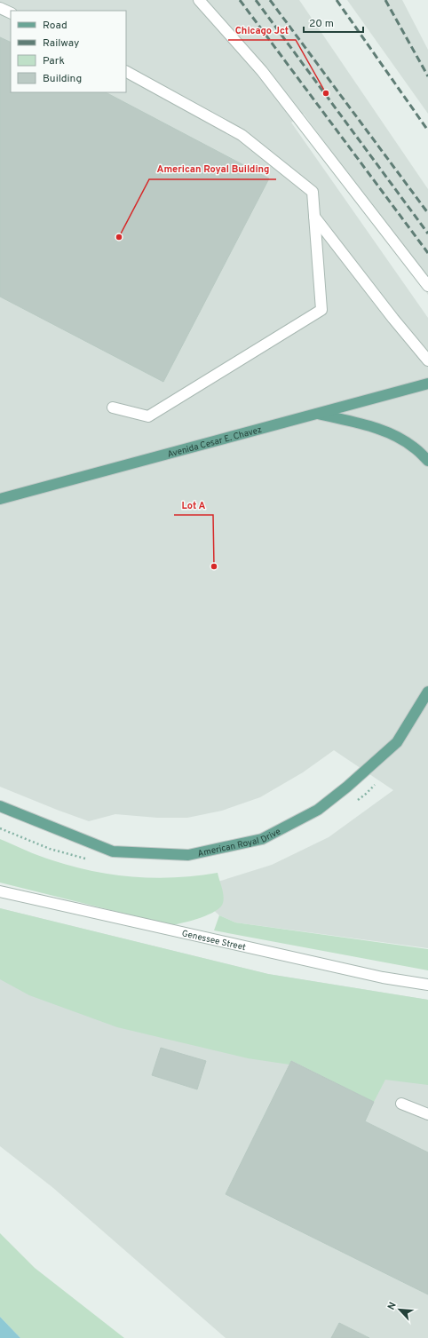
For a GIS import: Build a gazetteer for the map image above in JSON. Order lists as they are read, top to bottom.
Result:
{
  "streets": {
    "main road": ["Avenida Cesar E. Chavez", "American Royal Drive"],
    "street": ["Genessee Street"]
  },
  "places": ["Chicago Jct", "American Royal Building", "Lot A"],
  "legend": [
    "Road",
    "Railway",
    "Park",
    "Building"
  ],
  "scale_bar": "20 m",
  "north": "top left"
}
